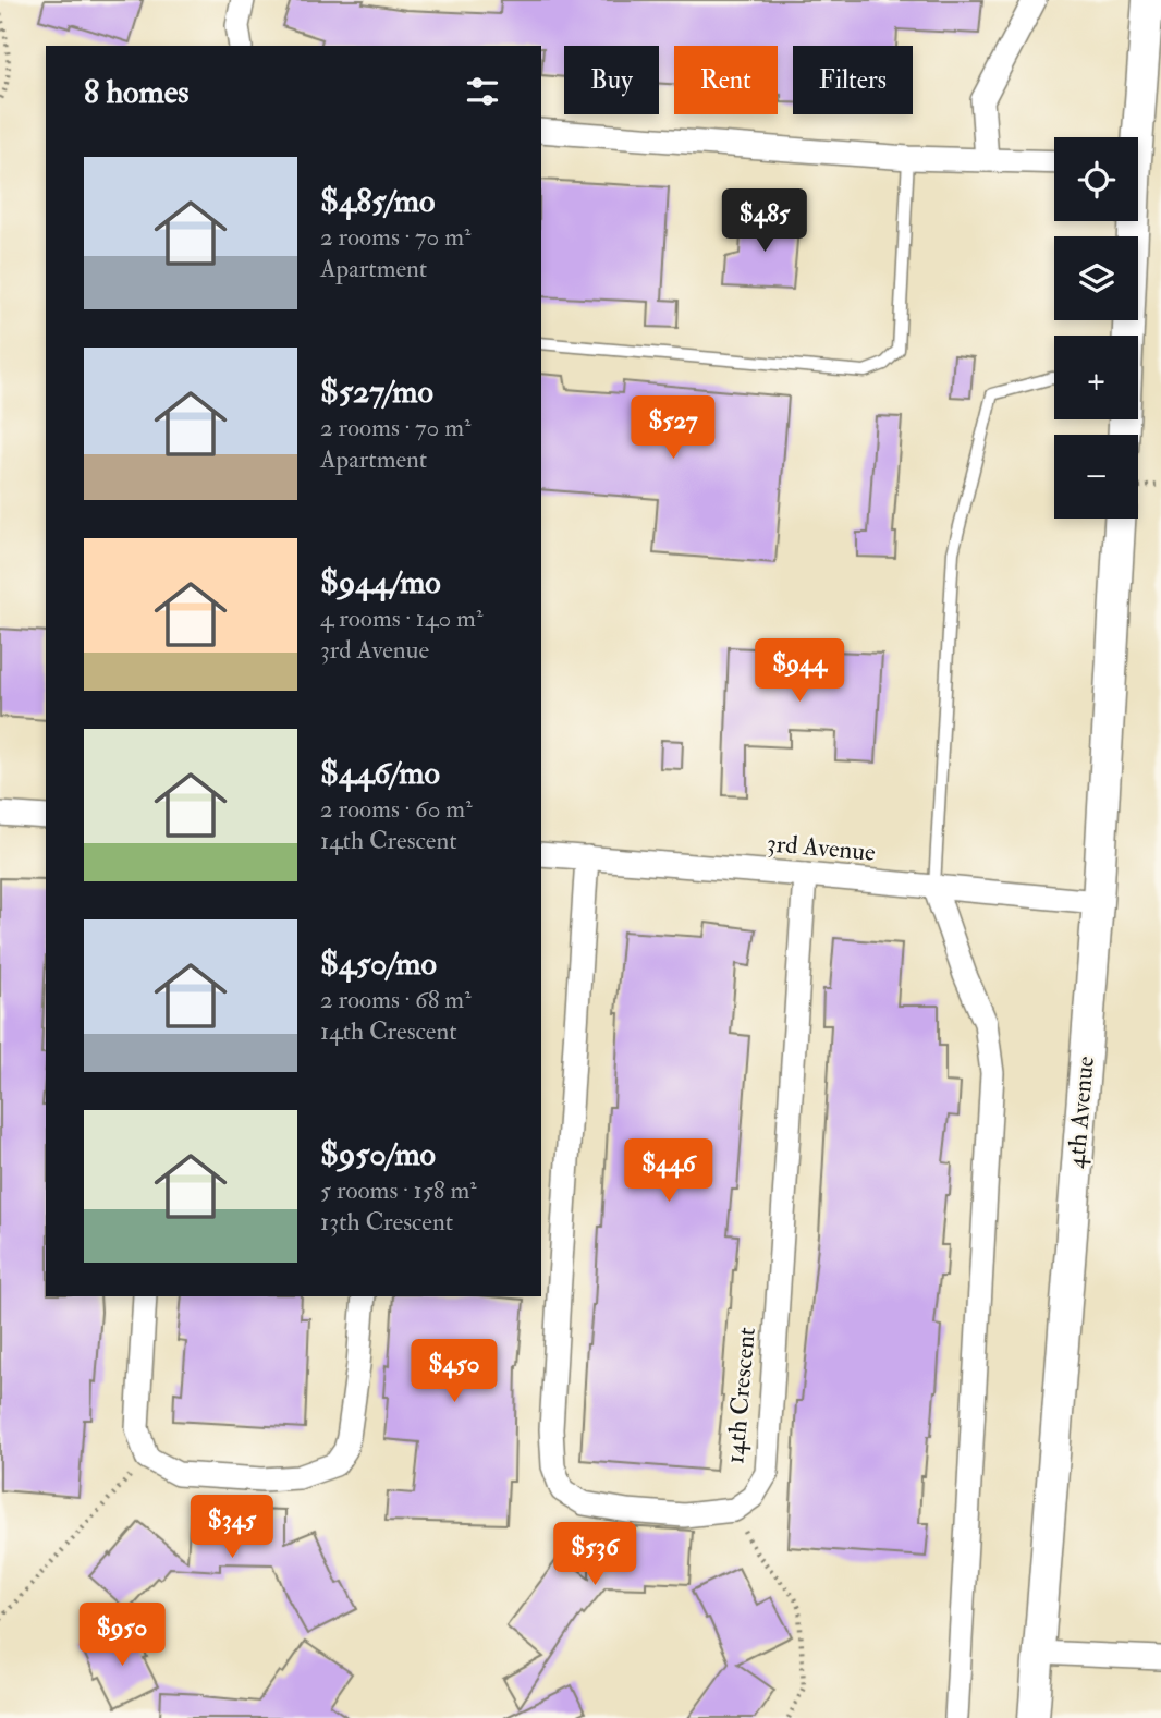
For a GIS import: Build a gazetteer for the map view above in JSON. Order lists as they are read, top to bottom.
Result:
{
  "streets": {
    "street": ["3rd Avenue", "4th Avenue", "14th Crescent"]
  },
  "crossings": [
    ["3rd Avenue", "4th Avenue"],
    ["3rd Avenue", "14th Crescent"]
  ],
  "page": {
    "chip": ["Buy", "Rent", "Filters"],
    "heading": "8 homes",
    "map_buttons": ["+", "−"],
    "list": [
      {
        "name": "$485/mo",
        "note": "2 rooms · 70 m² · Apartment"
      },
      {
        "name": "$527/mo",
        "note": "2 rooms · 70 m² · Apartment"
      },
      {
        "name": "$944/mo",
        "note": "4 rooms · 140 m² · 3rd Avenue"
      },
      {
        "name": "$446/mo",
        "note": "2 rooms · 60 m² · 14th Crescent"
      },
      {
        "name": "$450/mo",
        "note": "2 rooms · 68 m² · 14th Crescent"
      },
      {
        "name": "$950/mo",
        "note": "5 rooms · 158 m² · 13th Crescent"
      }
    ],
    "price": [
      "$485",
      "$527",
      "$944",
      "$446",
      "$450",
      "$345",
      "$536",
      "$950"
    ]
  }
}
